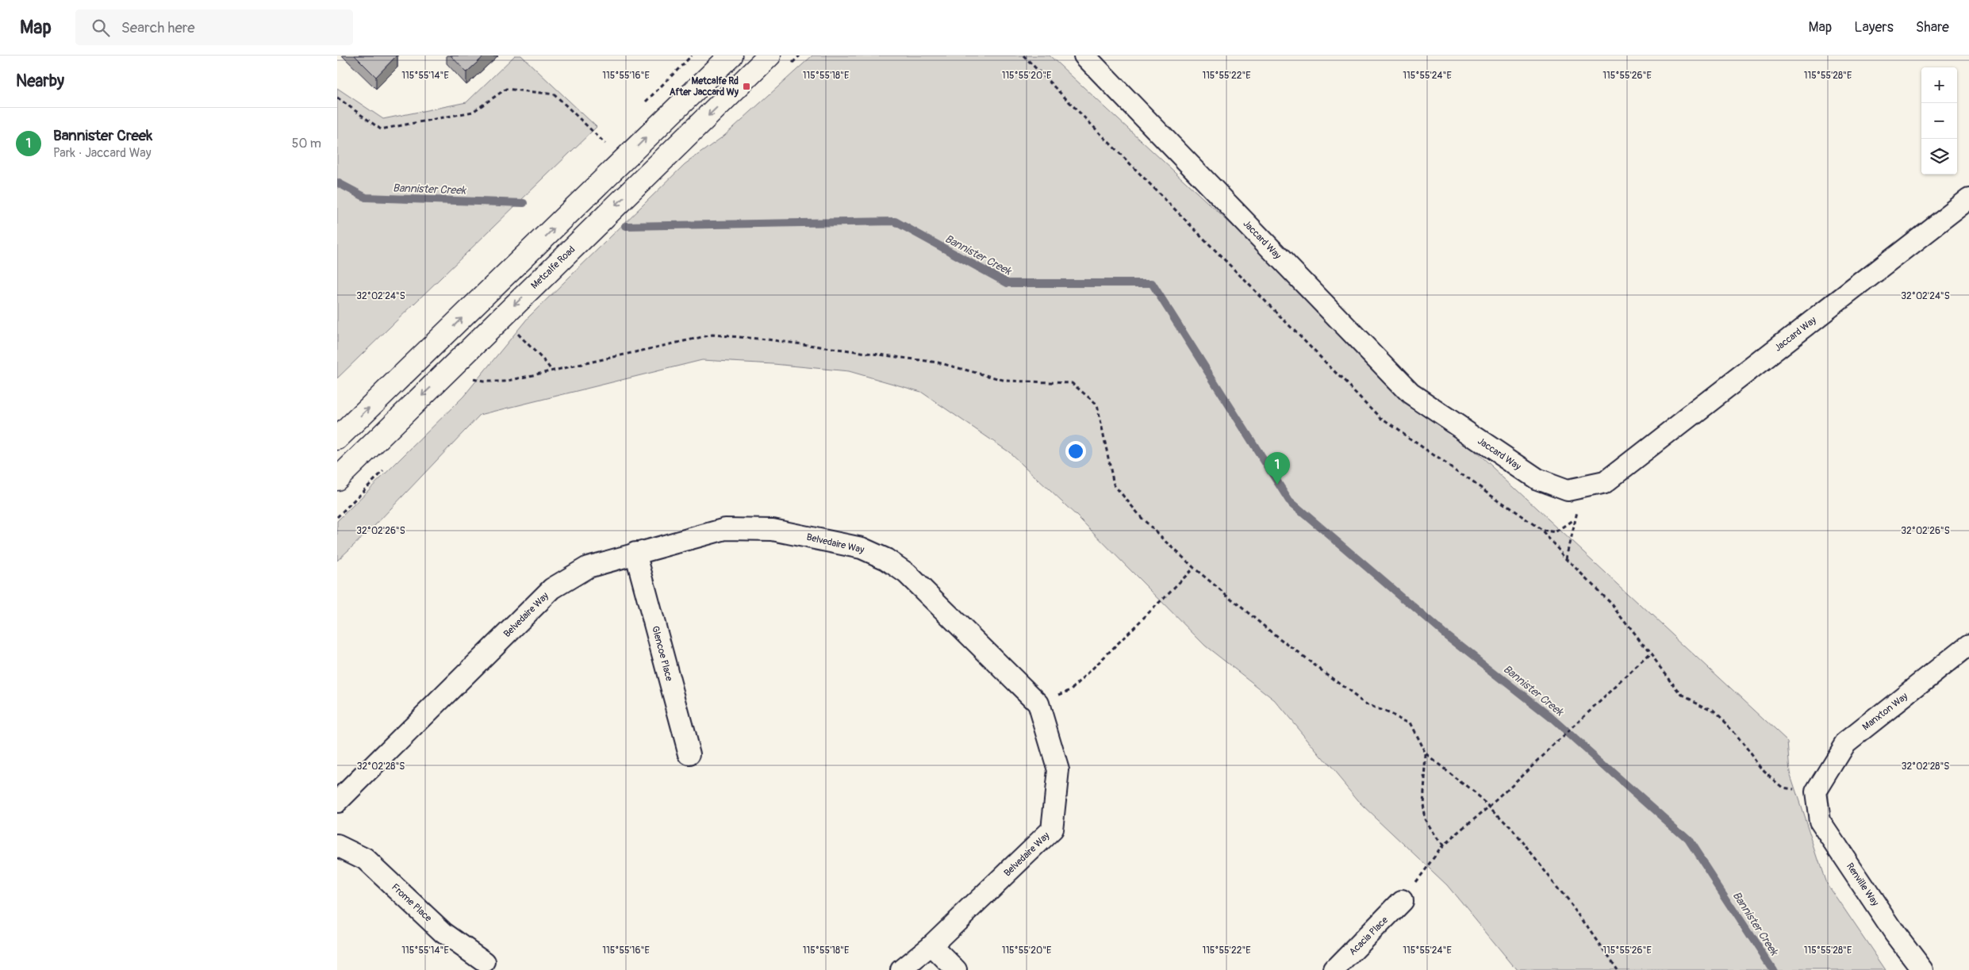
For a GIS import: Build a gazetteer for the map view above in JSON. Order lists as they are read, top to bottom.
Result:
{
  "streets": {
    "main road": ["Metcalfe Road"],
    "street": [
      "Jaccard Way",
      "Belvedaire Way",
      "Glencoe Place",
      "Manxton Way",
      "Renville Way",
      "Frome Place",
      "Acacia Place"
    ]
  },
  "crossings": [
    ["Belvedaire Way", "Glencoe Place"],
    ["Manxton Way", "Renville Way"]
  ],
  "water": ["Bannister Creek"],
  "places": {
    "transit": ["Metcalfe Rd After Jaccard Wy"]
  },
  "page": {
    "header": "Map",
    "search": "Search here",
    "nav": ["Map", "Layers", "Share"],
    "heading": "Nearby",
    "map_buttons": ["+", "−"],
    "list": [
      {
        "mark": "1",
        "name": "Bannister Creek",
        "note": "Park · Jaccard Way",
        "value": "50 m"
      }
    ],
    "pins": "1"
  },
  "coordinates": [
    "115°55'14\"E",
    "115°55'16\"E",
    "115°55'18\"E",
    "115°55'20\"E",
    "115°55'22\"E",
    "115°55'24\"E",
    "115°55'26\"E",
    "115°55'28\"E",
    "32°02'24\"S",
    "32°02'26\"S",
    "32°02'28\"S"
  ]
}
